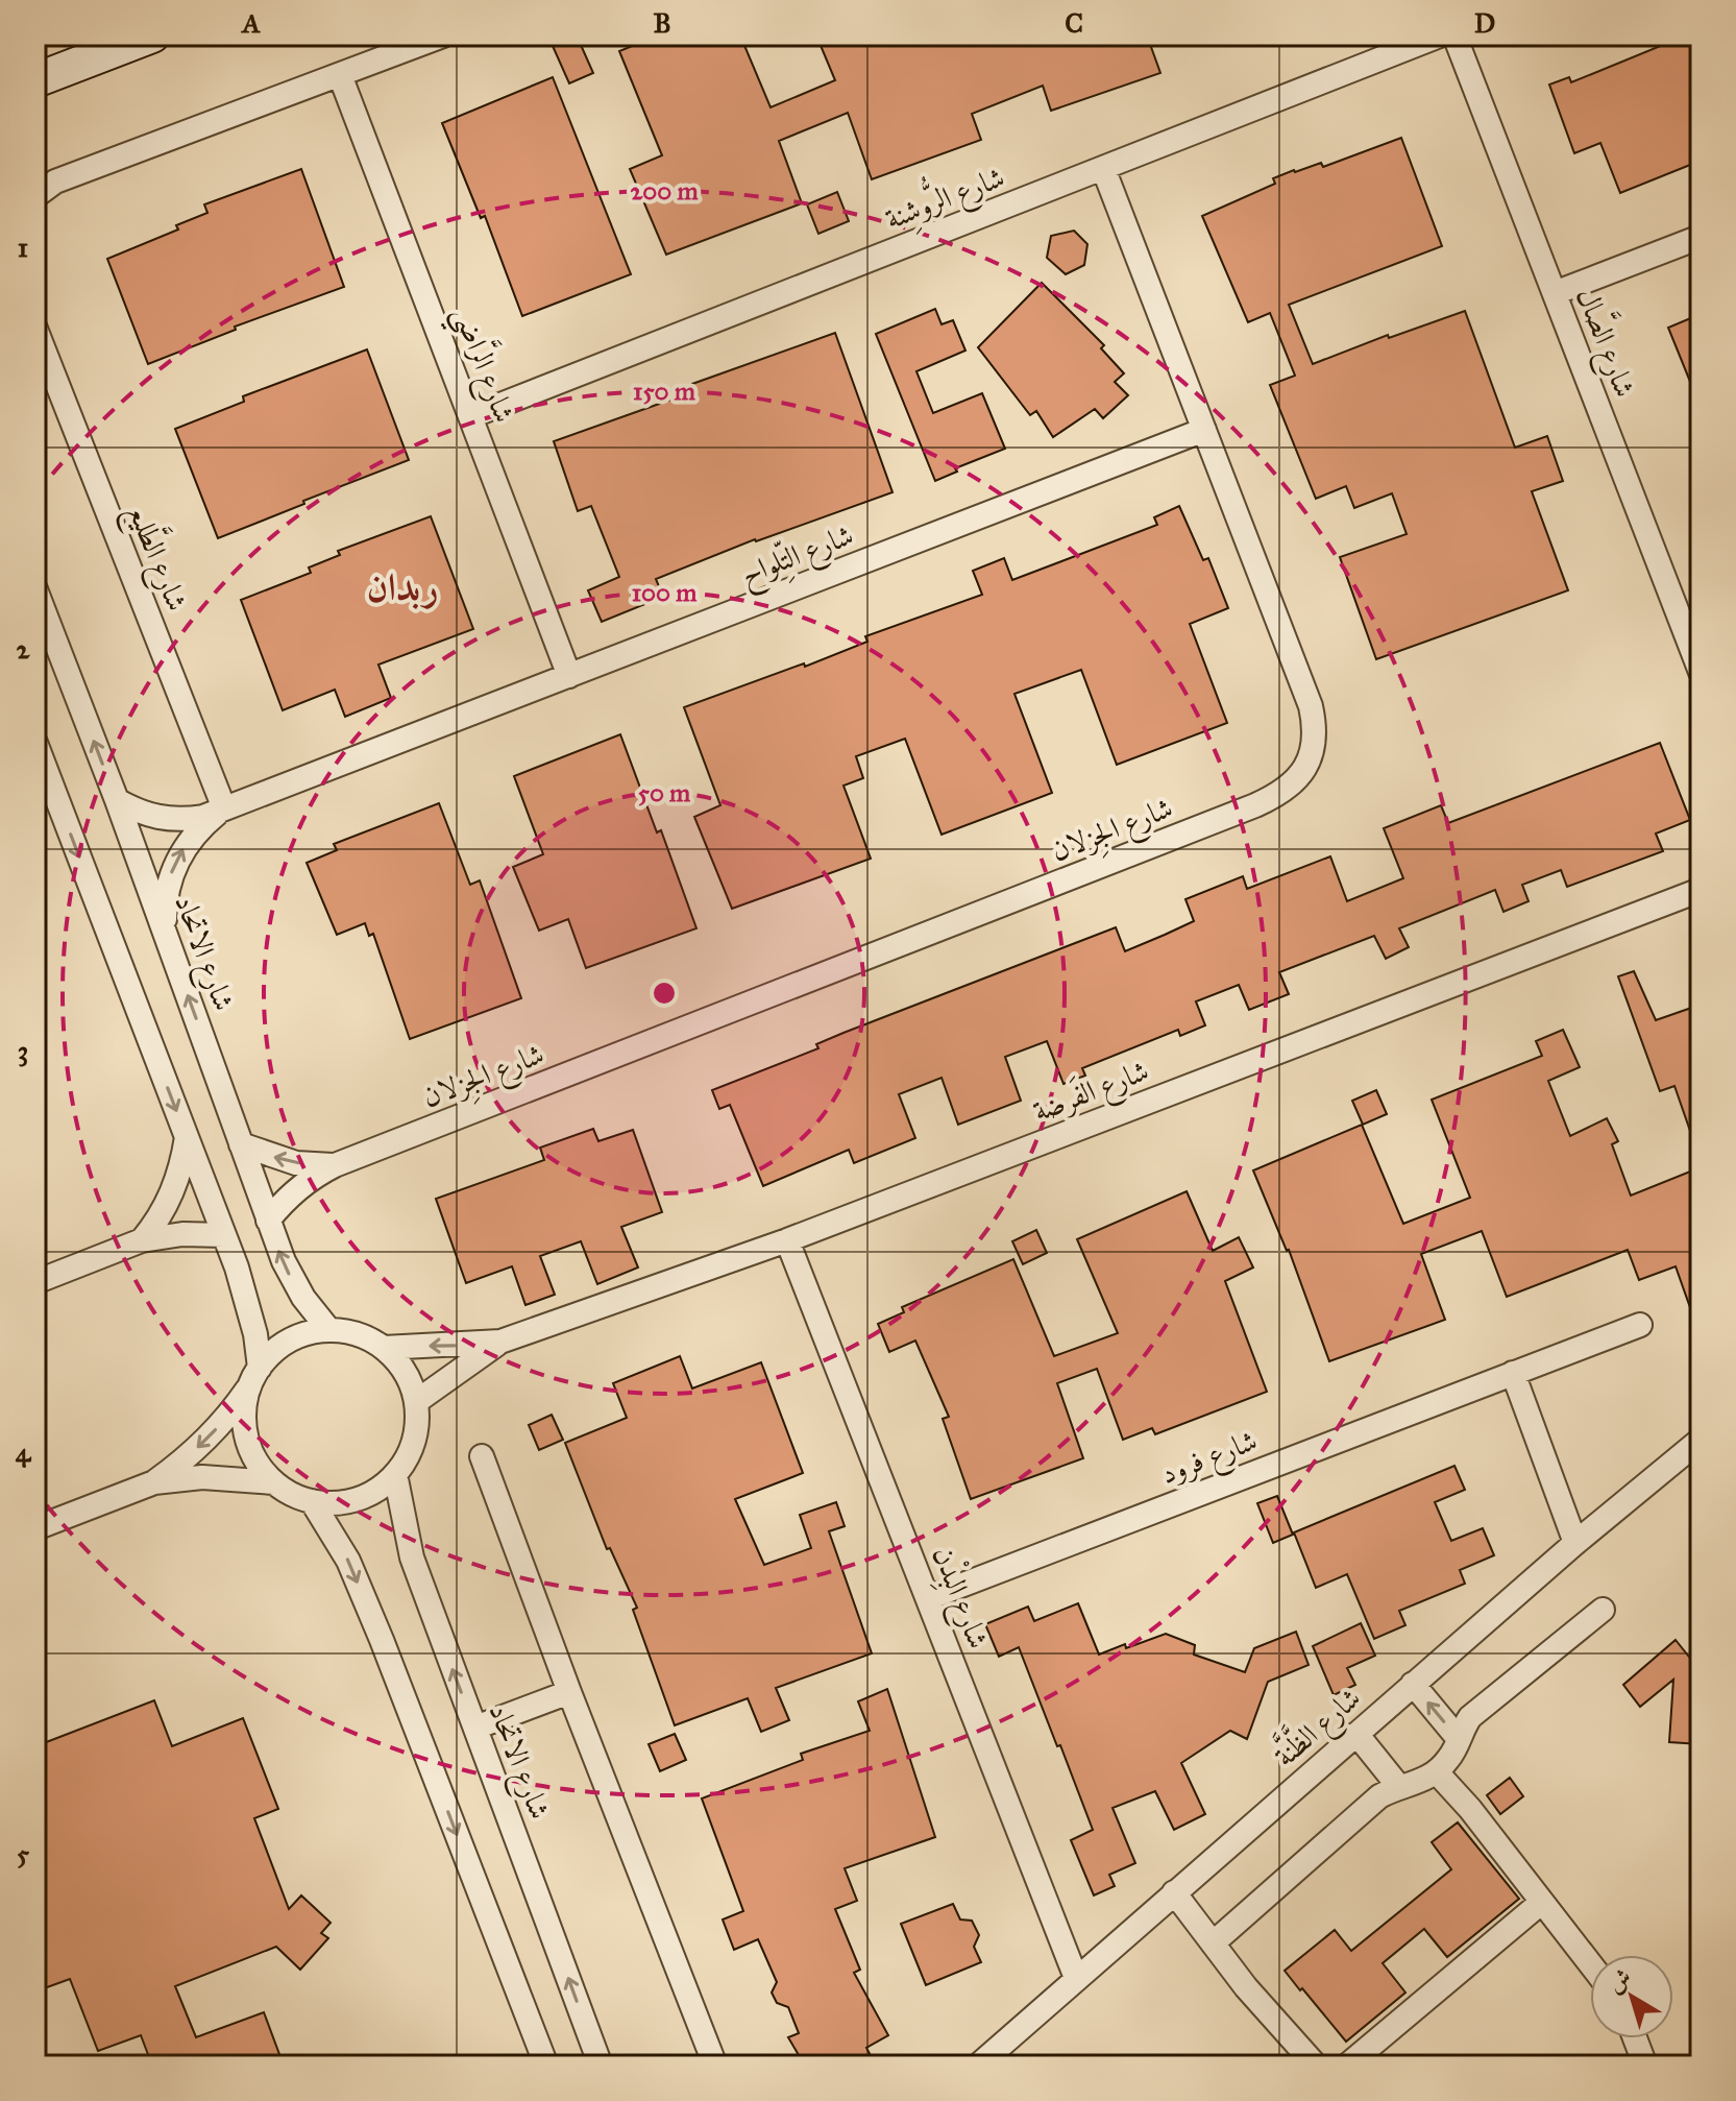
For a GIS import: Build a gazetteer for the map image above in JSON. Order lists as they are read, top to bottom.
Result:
{
  "streets": {
    "street": [
      "شارع الرُّوشِنة",
      "شارع الصَّال",
      "شارع الرَّاضي",
      "شارع التِّلواح",
      "شارع الطَّليع",
      "شارع الجِزلان",
      "شارع الاتحاد",
      "شارع الفَرضة",
      "شارع فرود",
      "شارع البِدْن",
      "شارع الظَّنَّة"
    ]
  },
  "crossings": [
    ["شارع الرُّوشِنة", "شارع الرَّاضي"],
    ["شارع الرُّوشِنة", "شارع الجِزلان"],
    ["شارع الرَّاضي", "شارع التِّلواح"],
    ["شارع التِّلواح", "شارع الطَّليع"],
    ["شارع التِّلواح", "شارع الجِزلان"],
    ["شارع التِّلواح", "شارع الاتحاد"],
    ["شارع الجِزلان", "شارع الاتحاد"],
    ["شارع الاتحاد", "شارع الفَرضة"],
    ["شارع الفَرضة", "شارع البِدْن"],
    ["شارع فرود", "شارع البِدْن"],
    ["شارع البِدْن", "شارع الظَّنَّة"]
  ],
  "districts": ["ربدان"],
  "north": "top left",
  "grid": {
    "columns": [
      "A",
      "B",
      "C",
      "D"
    ],
    "rows": [
      "1",
      "2",
      "3",
      "4",
      "5"
    ]
  },
  "rings": [
    "200 m",
    "150 m",
    "100 m",
    "50 m"
  ]
}
